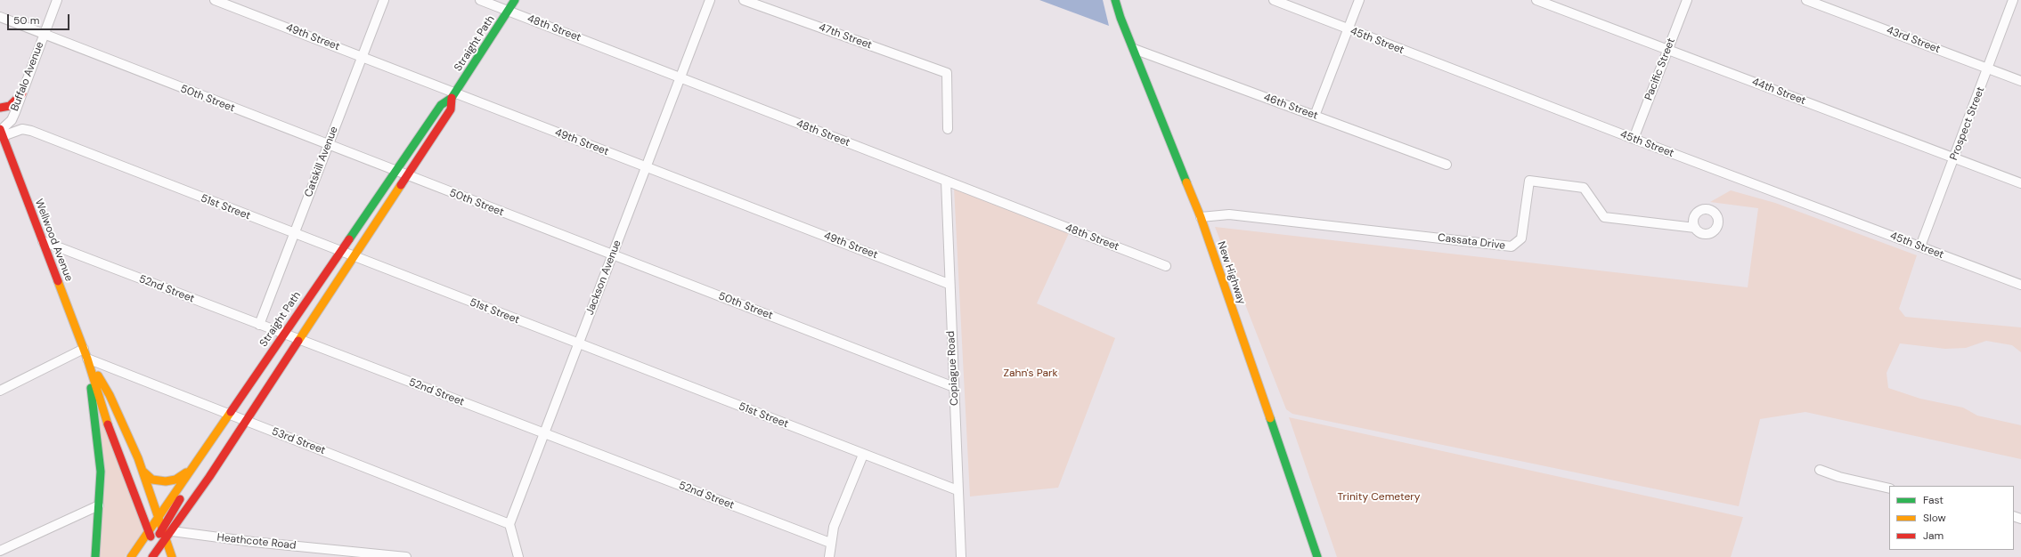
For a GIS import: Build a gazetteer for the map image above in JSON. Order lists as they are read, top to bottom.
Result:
{
  "streets": {
    "main road": ["Straight Path", "Wellwood Avenue", "New Highway"],
    "street": [
      "48th Street",
      "47th Street",
      "49th Street",
      "43rd Street",
      "45th Street",
      "Pacific Street",
      "Buffalo Avenue",
      "44th Street",
      "50th Street",
      "46th Street",
      "Prospect Street",
      "Catskill Avenue",
      "51st Street",
      "Cassata Drive",
      "Jackson Avenue",
      "52nd Street",
      "Copiague Road",
      "53rd Street",
      "Heathcote Road"
    ]
  },
  "crossings": [
    ["48th Street", "Straight Path"],
    ["48th Street", "Jackson Avenue"],
    ["48th Street", "Copiague Road"],
    ["49th Street", "Straight Path"],
    ["49th Street", "Catskill Avenue"],
    ["49th Street", "Jackson Avenue"],
    ["49th Street", "Copiague Road"],
    ["43rd Street", "Prospect Street"],
    ["45th Street", "Pacific Street"],
    ["45th Street", "Prospect Street"],
    ["Straight Path", "50th Street"],
    ["Straight Path", "51st Street"],
    ["Straight Path", "Wellwood Avenue"],
    ["Straight Path", "52nd Street"],
    ["Straight Path", "53rd Street"],
    ["Straight Path", "Heathcote Road"],
    ["Pacific Street", "44th Street"],
    ["Buffalo Avenue", "50th Street"],
    ["Buffalo Avenue", "51st Street"],
    ["Buffalo Avenue", "Wellwood Avenue"],
    ["44th Street", "Prospect Street"],
    ["50th Street", "Catskill Avenue"],
    ["50th Street", "Jackson Avenue"],
    ["50th Street", "Copiague Road"],
    ["46th Street", "New Highway"],
    ["Catskill Avenue", "51st Street"],
    ["Catskill Avenue", "52nd Street"],
    ["51st Street", "Wellwood Avenue"],
    ["51st Street", "Jackson Avenue"],
    ["51st Street", "Copiague Road"],
    ["Wellwood Avenue", "52nd Street"],
    ["Wellwood Avenue", "53rd Street"],
    ["Cassata Drive", "New Highway"],
    ["Jackson Avenue", "52nd Street"],
    ["Jackson Avenue", "53rd Street"]
  ],
  "parks": ["Zahn's Park", "Trinity Cemetery"],
  "legend": ["Fast", "Slow", "Jam"],
  "scale_bar": "50 m"
}
